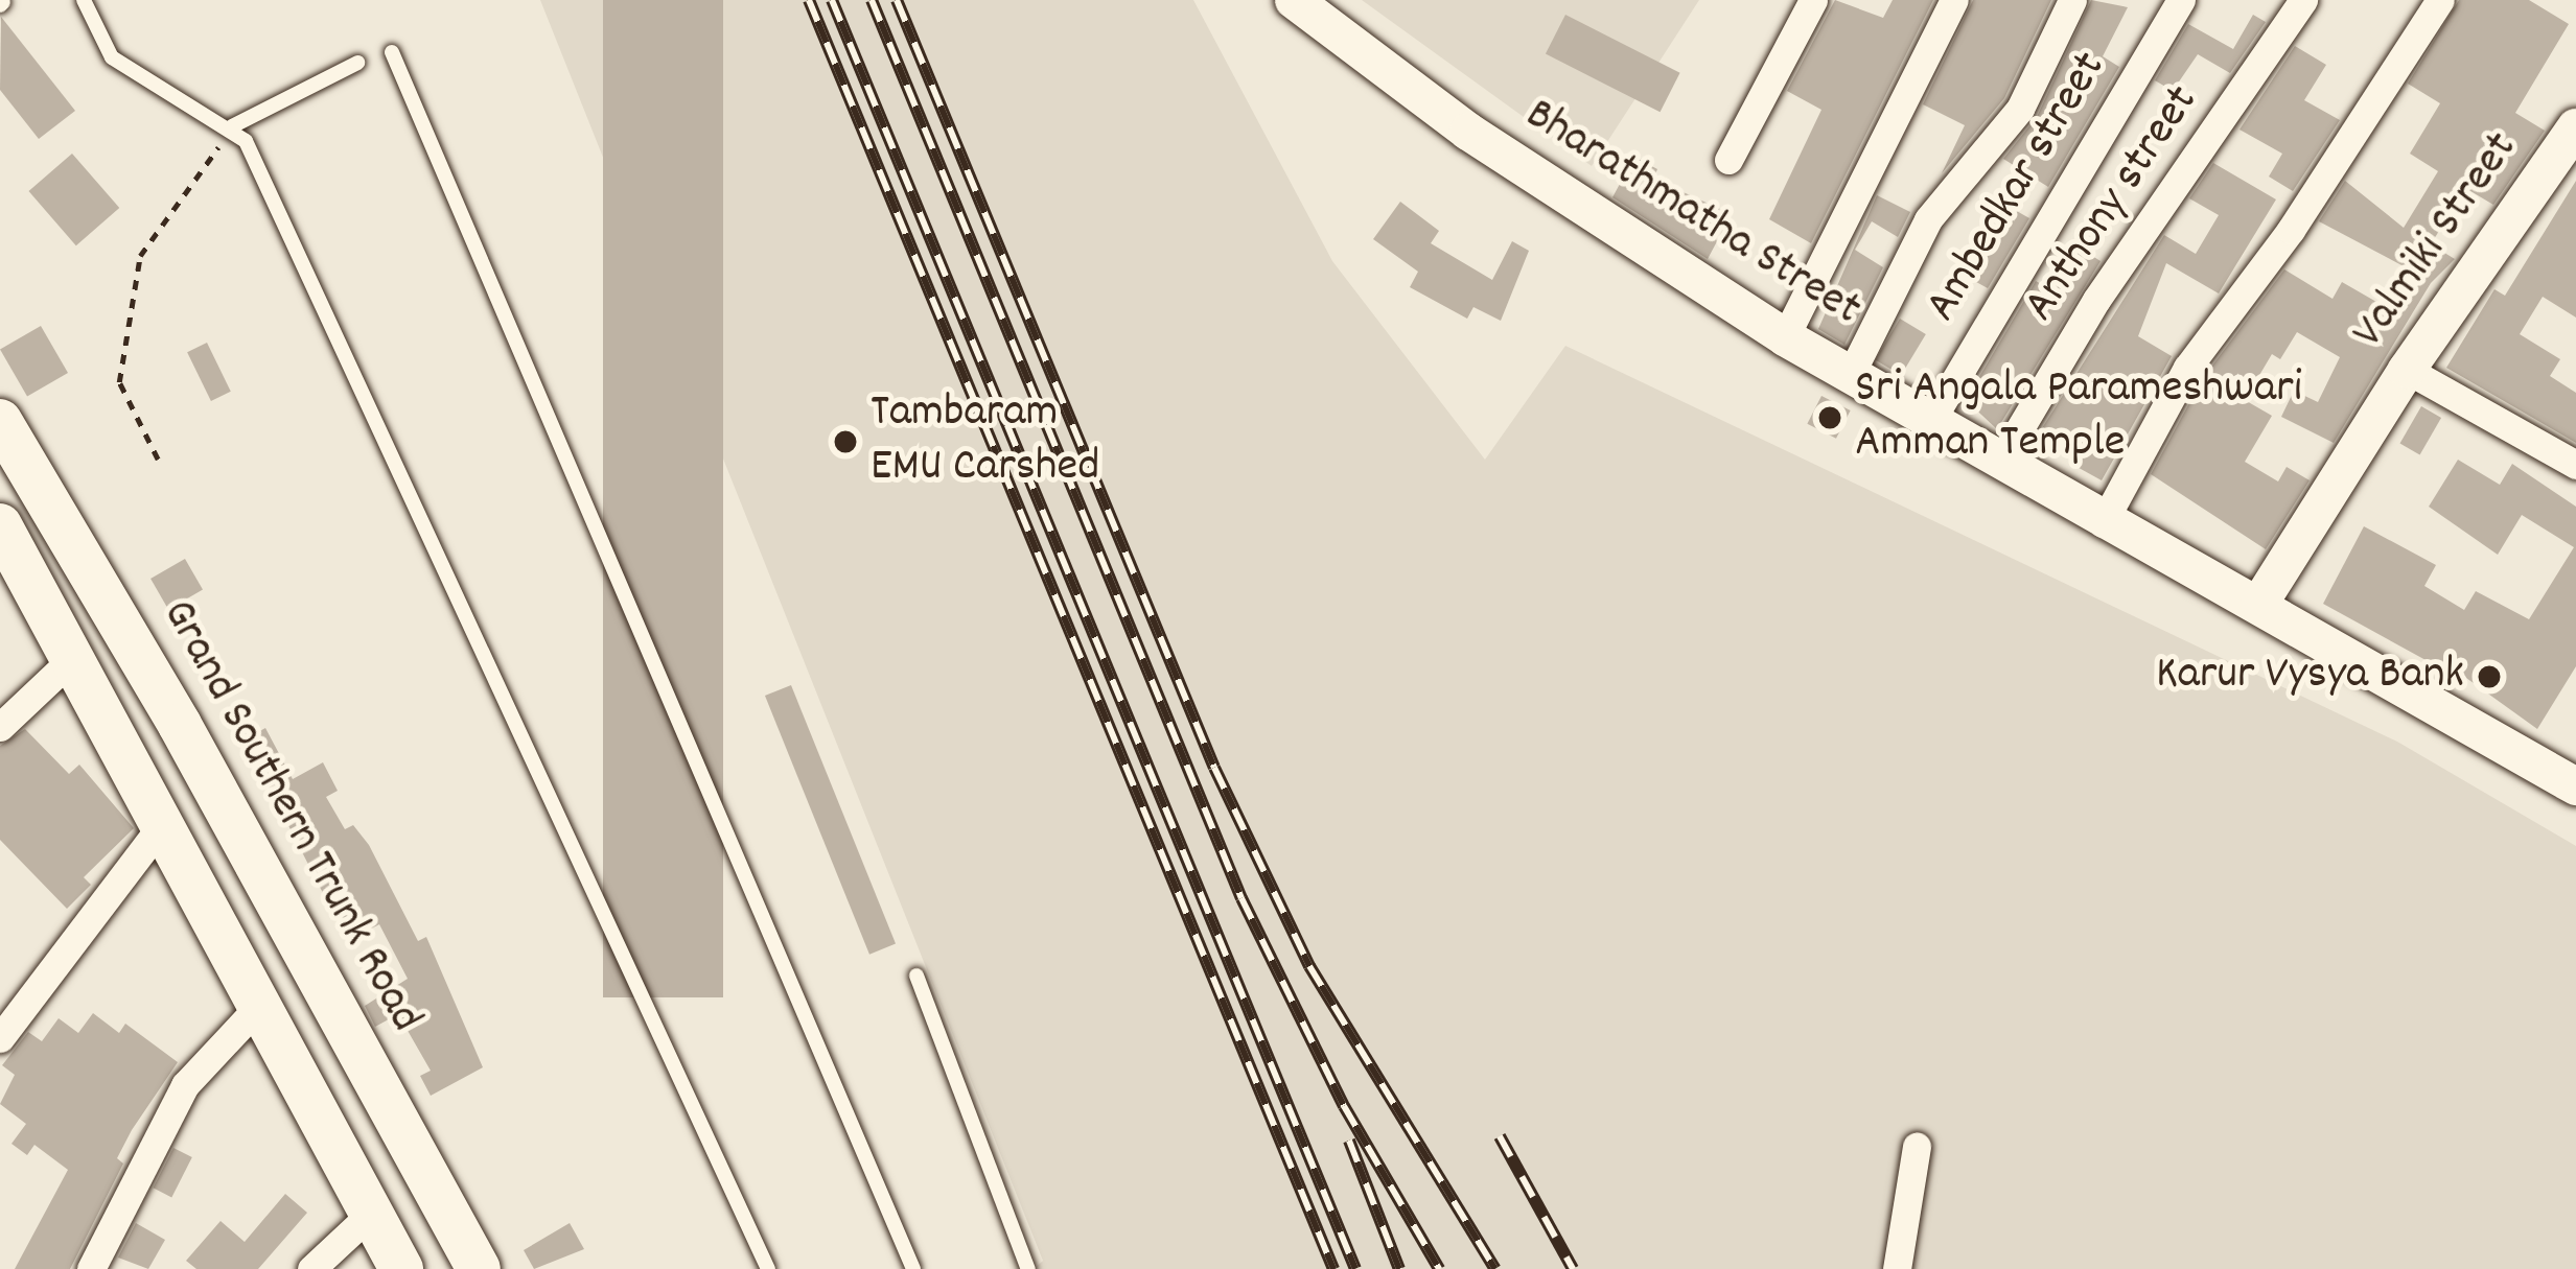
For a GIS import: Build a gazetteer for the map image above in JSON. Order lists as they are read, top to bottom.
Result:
{
  "streets": {
    "main road": ["Grand Southern Trunk Road"],
    "street": [
      "Ambedkar street",
      "Anthony street",
      "Bharathmatha Street",
      "Valmiki Street"
    ]
  },
  "crossings": [
    ["Ambedkar street", "Bharathmatha Street"],
    ["Anthony street", "Bharathmatha Street"],
    ["Bharathmatha Street", "Valmiki Street"]
  ],
  "places": ["Sri Angala Parameshwari Amman Temple", "Tambaram EMU Carshed", "Karur Vysya Bank"]
}
